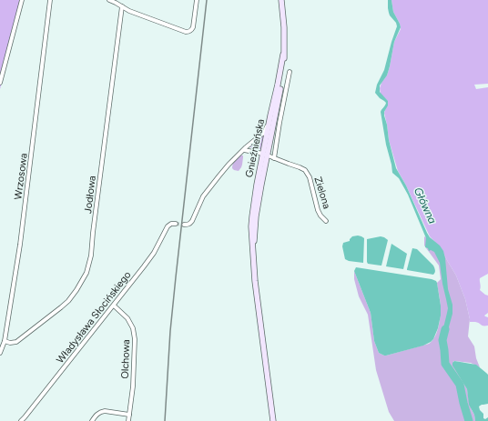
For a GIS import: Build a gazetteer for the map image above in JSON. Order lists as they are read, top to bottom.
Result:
{
  "streets": {
    "main road": ["Gnieźnieńska"],
    "street": [
      "Wrzosowa",
      "Zielona",
      "Jodłowa",
      "Władysława Słocińskiego",
      "Olchowa"
    ]
  },
  "crossings": [
    ["Gnieźnieńska", "Zielona"],
    ["Wrzosowa", "Jodłowa"],
    ["Władysława Słocińskiego", "Olchowa"]
  ],
  "water": ["Główna"]
}
